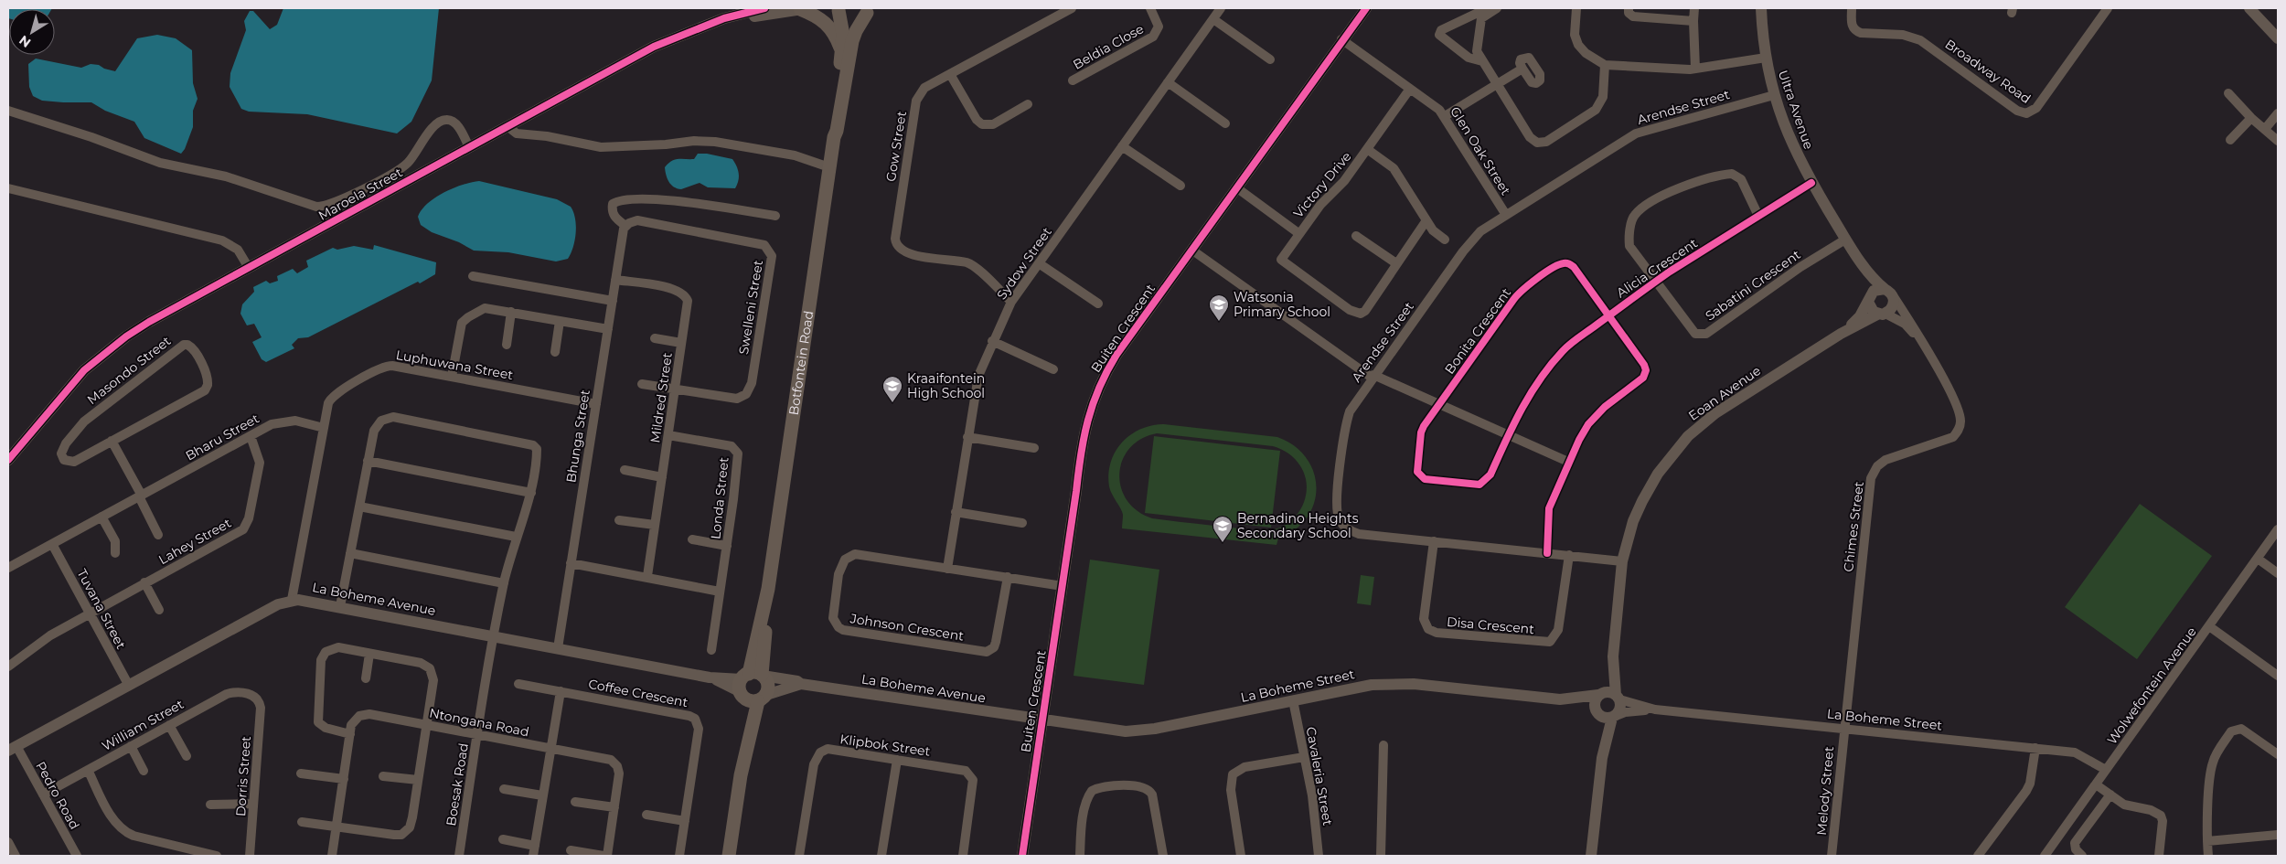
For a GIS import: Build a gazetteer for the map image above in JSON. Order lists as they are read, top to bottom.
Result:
{
  "streets": {
    "main road": ["Botfontein Road"],
    "street": [
      "Beldia Close",
      "Broadway Road",
      "Arendse Street",
      "Ultra Avenue",
      "Gow Street",
      "Glen Oak Street",
      "Victory Drive",
      "Maroela Street",
      "Sydow Street",
      "Alicia Crescent",
      "Sabatini Crescent",
      "Swelleni Street",
      "Buiten Crescent",
      "Bonita Crescent",
      "Luphuwana Street",
      "Masondo Street",
      "Eoan Avenue",
      "Mildred Street",
      "Bhunga Street",
      "Bharu Street",
      "Londa Street",
      "Chimes Street",
      "Lahey Street",
      "La Boheme Avenue",
      "Tuvana Street",
      "Disa Crescent",
      "Johnson Crescent",
      "La Boheme Street",
      "Wolwefontein Avenue",
      "Coffee Crescent",
      "Ntongana Road",
      "William Street",
      "Klipbok Street",
      "Dorris Street",
      "Cavaleria Street",
      "Boesak Road",
      "Melody Street",
      "Pedro Road"
    ]
  },
  "crossings": [
    ["Arendse Street", "Ultra Avenue"],
    ["Arendse Street", "Glen Oak Street"],
    ["Arendse Street", "Bonita Crescent"],
    ["Arendse Street", "Eoan Avenue"],
    ["Arendse Street", "Disa Crescent"],
    ["Ultra Avenue", "Alicia Crescent"],
    ["Ultra Avenue", "Sabatini Crescent"],
    ["Ultra Avenue", "Eoan Avenue"],
    ["Ultra Avenue", "Chimes Street"],
    ["Gow Street", "Sydow Street"],
    ["Glen Oak Street", "Victory Drive"],
    ["Glen Oak Street", "Buiten Crescent"],
    ["Victory Drive", "Buiten Crescent"],
    ["Sydow Street", "Johnson Crescent"],
    ["Alicia Crescent", "Sabatini Crescent"],
    ["Alicia Crescent", "Bonita Crescent"],
    ["Swelleni Street", "Mildred Street"],
    ["Swelleni Street", "Bhunga Street"],
    ["Buiten Crescent", "La Boheme Avenue"],
    ["Buiten Crescent", "La Boheme Street"],
    ["Botfontein Road", "La Boheme Avenue"],
    ["Luphuwana Street", "Bhunga Street"],
    ["Luphuwana Street", "Bharu Street"],
    ["Luphuwana Street", "La Boheme Avenue"],
    ["Eoan Avenue", "Chimes Street"],
    ["Eoan Avenue", "La Boheme Street"],
    ["Mildred Street", "Bhunga Street"],
    ["Mildred Street", "Londa Street"],
    ["Bhunga Street", "La Boheme Avenue"],
    ["Bharu Street", "Lahey Street"],
    ["Bharu Street", "Tuvana Street"],
    ["Chimes Street", "La Boheme Street"],
    ["Chimes Street", "Melody Street"],
    ["Lahey Street", "Tuvana Street"],
    ["La Boheme Avenue", "Tuvana Street"],
    ["La Boheme Avenue", "La Boheme Street"],
    ["La Boheme Avenue", "Boesak Road"],
    ["La Boheme Avenue", "Pedro Road"],
    ["La Boheme Street", "Wolwefontein Avenue"],
    ["La Boheme Street", "Cavaleria Street"],
    ["La Boheme Street", "Melody Street"],
    ["Ntongana Road", "Boesak Road"],
    ["William Street", "Dorris Street"],
    ["William Street", "Pedro Road"]
  ],
  "places": {
    "school or university": ["Watsonia Primary School", "Kraaifontein High School", "Bernadino Heights Secondary School"]
  },
  "north": "bottom left"
}
